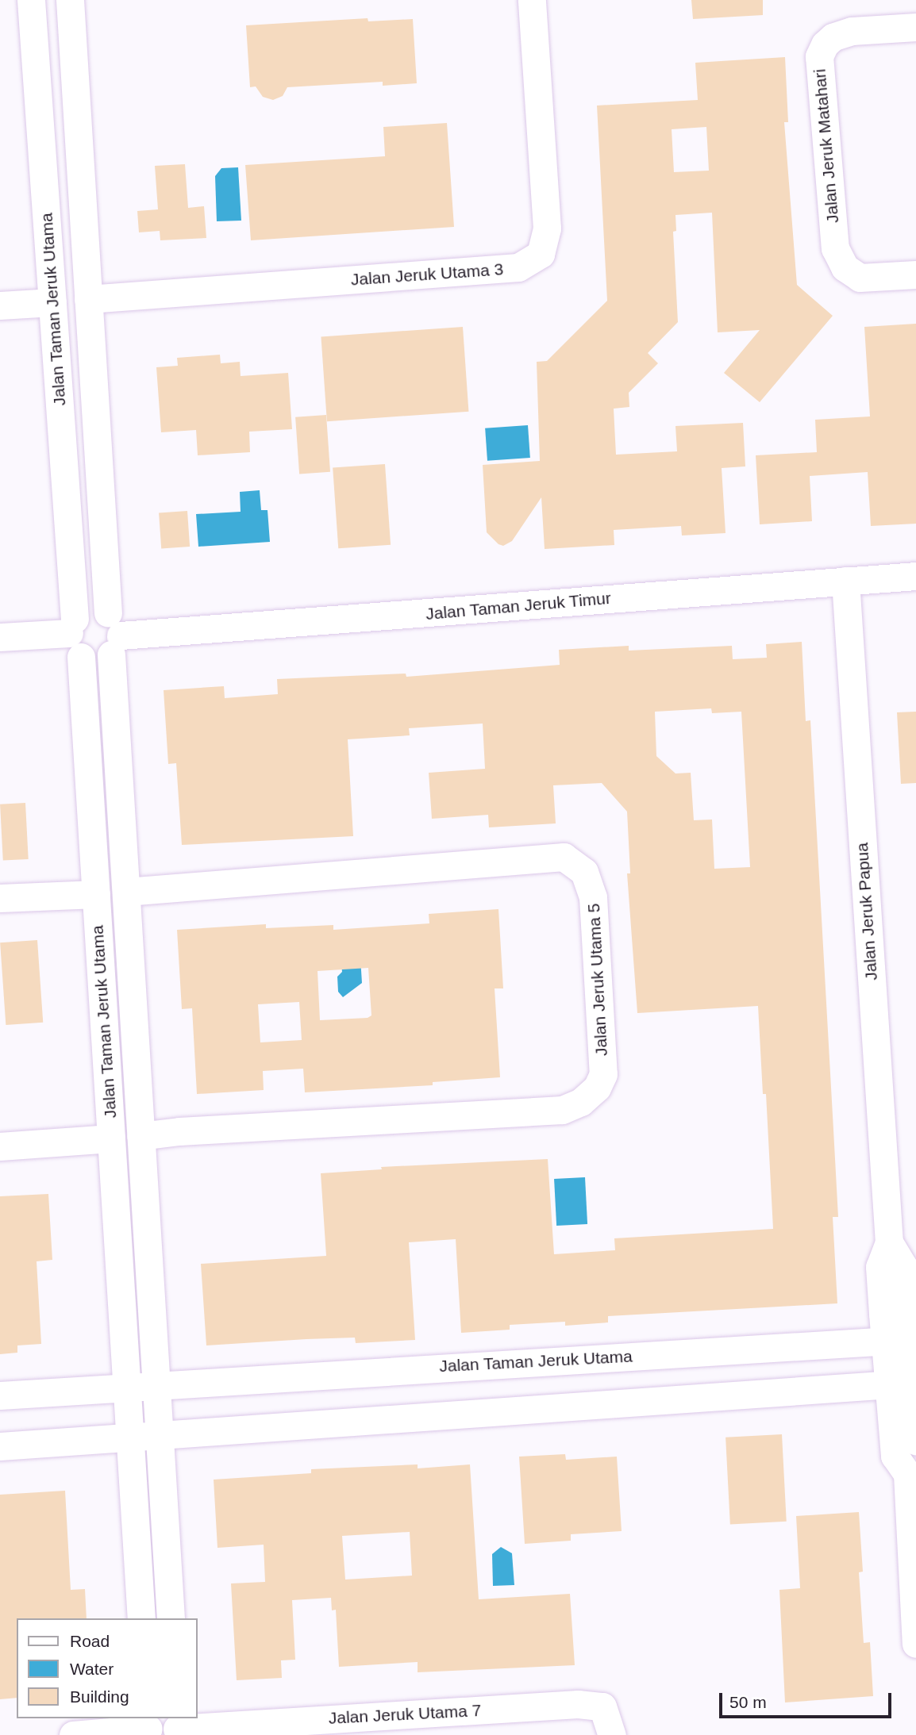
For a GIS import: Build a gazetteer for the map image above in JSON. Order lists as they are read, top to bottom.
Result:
{
  "streets": {
    "street": [
      "Jalan Jeruk Matahari",
      "Jalan Jeruk Utama 3",
      "Jalan Taman Jeruk Utama",
      "Jalan Taman Jeruk Timur",
      "Jalan Jeruk Papua",
      "Jalan Jeruk Utama 5",
      "Jalan Jeruk Utama 7"
    ]
  },
  "crossings": [
    ["Jalan Jeruk Utama 3", "Jalan Taman Jeruk Utama"],
    ["Jalan Taman Jeruk Utama", "Jalan Taman Jeruk Timur"],
    ["Jalan Taman Jeruk Utama", "Jalan Jeruk Papua"],
    ["Jalan Taman Jeruk Utama", "Jalan Jeruk Utama 5"],
    ["Jalan Taman Jeruk Timur", "Jalan Jeruk Papua"]
  ],
  "legend": ["Road", "Water", "Building"],
  "scale_bar": "50 m"
}
